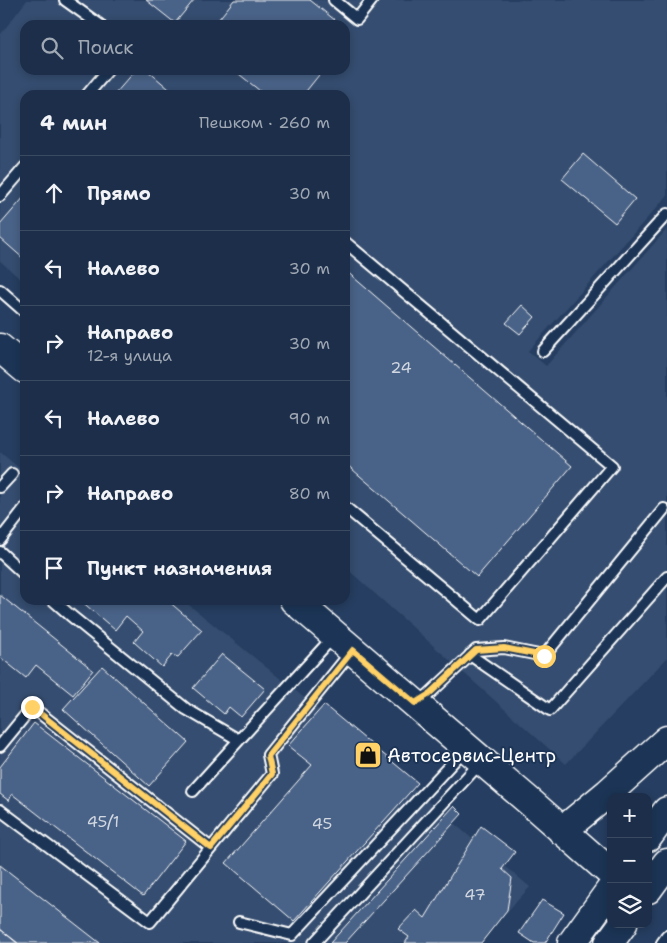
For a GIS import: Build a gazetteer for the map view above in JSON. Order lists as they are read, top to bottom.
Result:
{
  "places": {
    "shop": ["Автосервис-Центр"]
  },
  "house_numbers": [
    "24",
    "45/1",
    "45",
    "47"
  ],
  "page": {
    "search": "Поиск",
    "heading": ["4 мин", "Пешком · 260 m"],
    "list": [
      ["Прямо", "30 m"],
      ["Налево", "30 m"],
      ["Направо", "12-я улица", "30 m"],
      ["Налево", "90 m"],
      ["Направо", "80 m"],
      "Пункт назначения"
    ],
    "map_buttons": ["+", "−"]
  }
}
